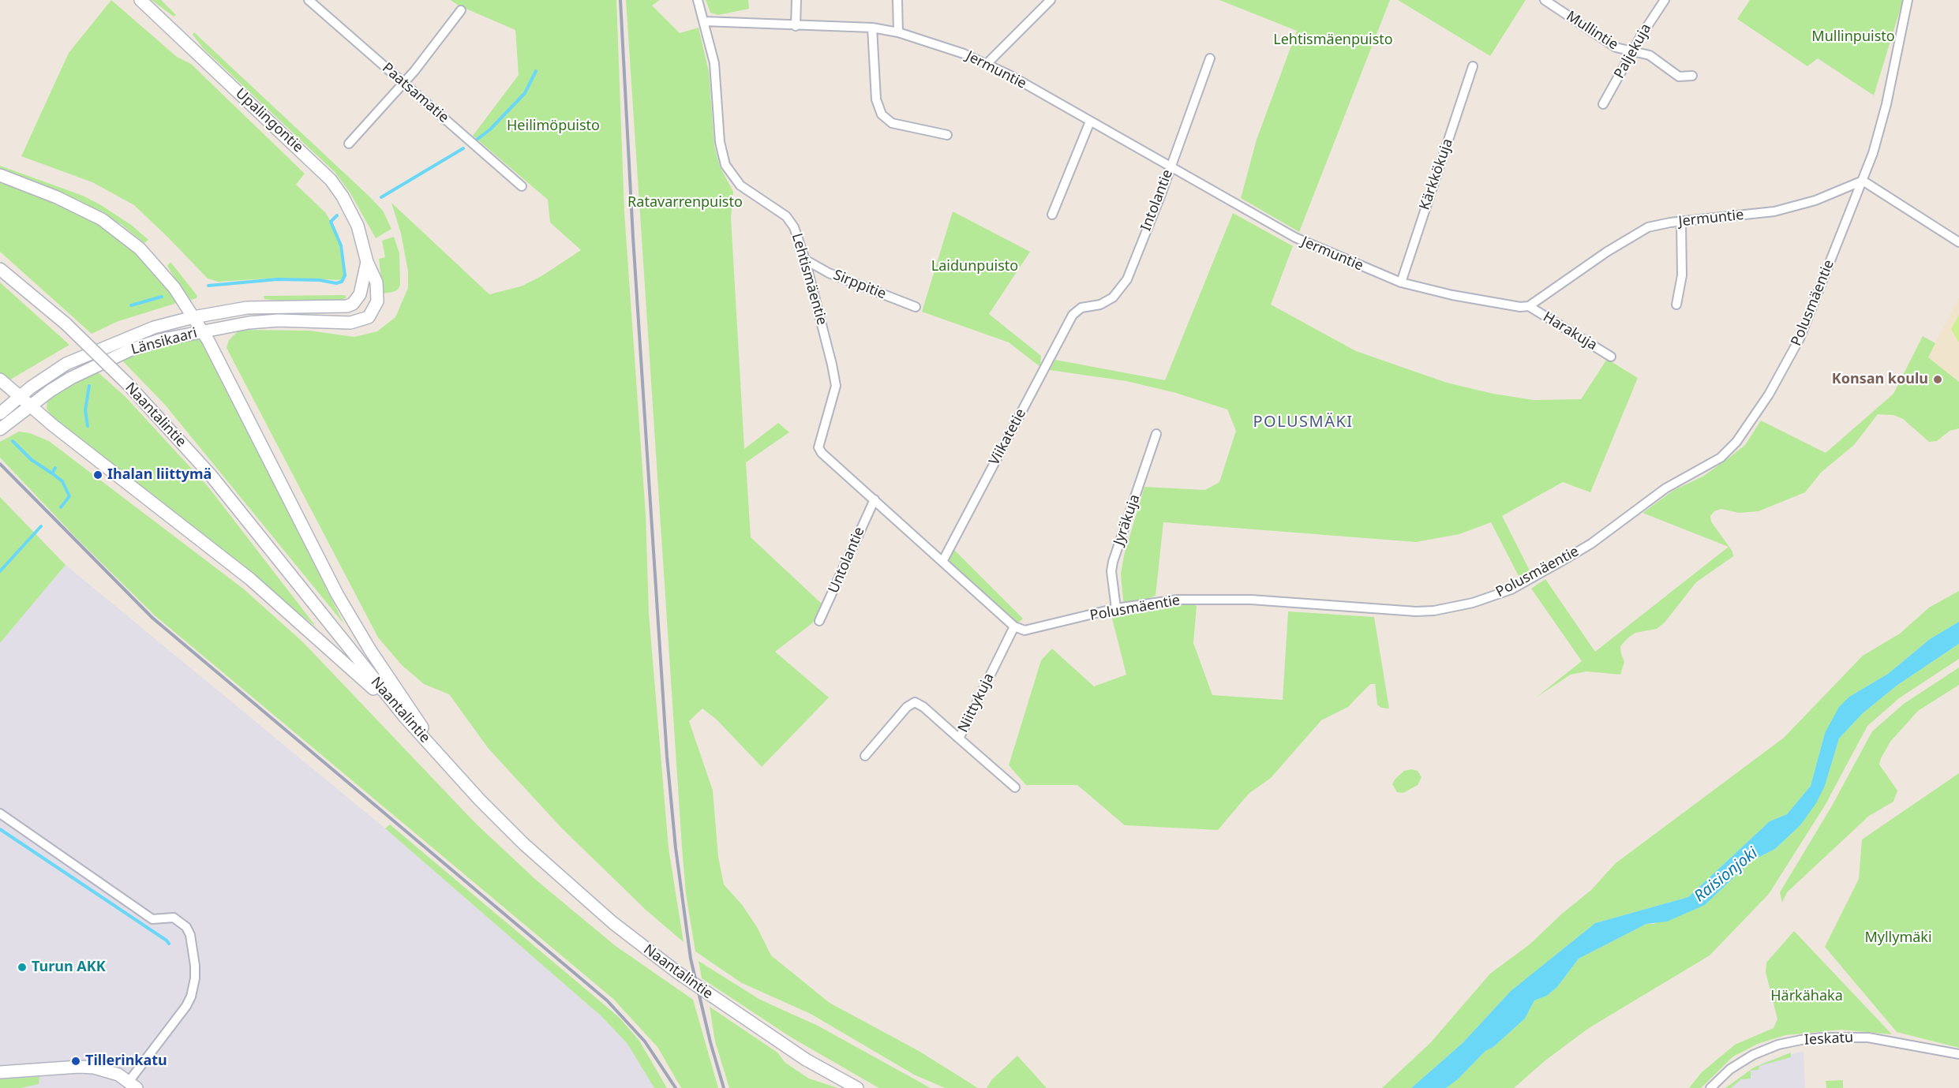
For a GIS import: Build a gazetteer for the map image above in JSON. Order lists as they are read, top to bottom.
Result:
{
  "streets": {
    "main road": ["Upalingontie", "Länsikaari", "Naantalintie"],
    "street": [
      "Mullintie",
      "Paljekuja",
      "Jermuntie",
      "Paatsamatie",
      "Kärkkökuja",
      "Intolantie",
      "Lehtismäentie",
      "Sirppitie",
      "Polusmäentie",
      "Harakuja",
      "Viikatetie",
      "Jyräkuja",
      "Untolantie",
      "Niittykuja",
      "Ieskatu"
    ]
  },
  "crossings": [
    ["Mullintie", "Paljekuja"],
    ["Jermuntie", "Kärkkökuja"],
    ["Jermuntie", "Intolantie"],
    ["Jermuntie", "Lehtismäentie"],
    ["Jermuntie", "Polusmäentie"],
    ["Jermuntie", "Harakuja"],
    ["Upalingontie", "Länsikaari"],
    ["Intolantie", "Viikatetie"],
    ["Lehtismäentie", "Sirppitie"],
    ["Lehtismäentie", "Untolantie"],
    ["Polusmäentie", "Jyräkuja"],
    ["Polusmäentie", "Niittykuja"]
  ],
  "districts": ["POLUSMÄKI"],
  "water": ["Raisionjoki"],
  "parks": [
    "Mullinpuisto",
    "Lehtismäenpuisto",
    "Heilimöpuisto",
    "Ratavarrenpuisto",
    "Laidunpuisto",
    "Myllymäki",
    "Härkähaka"
  ],
  "places": [
    "Konsan koulu",
    "Ihalan liittymä",
    "Turun AKK",
    "Tillerinkatu"
  ]
}
